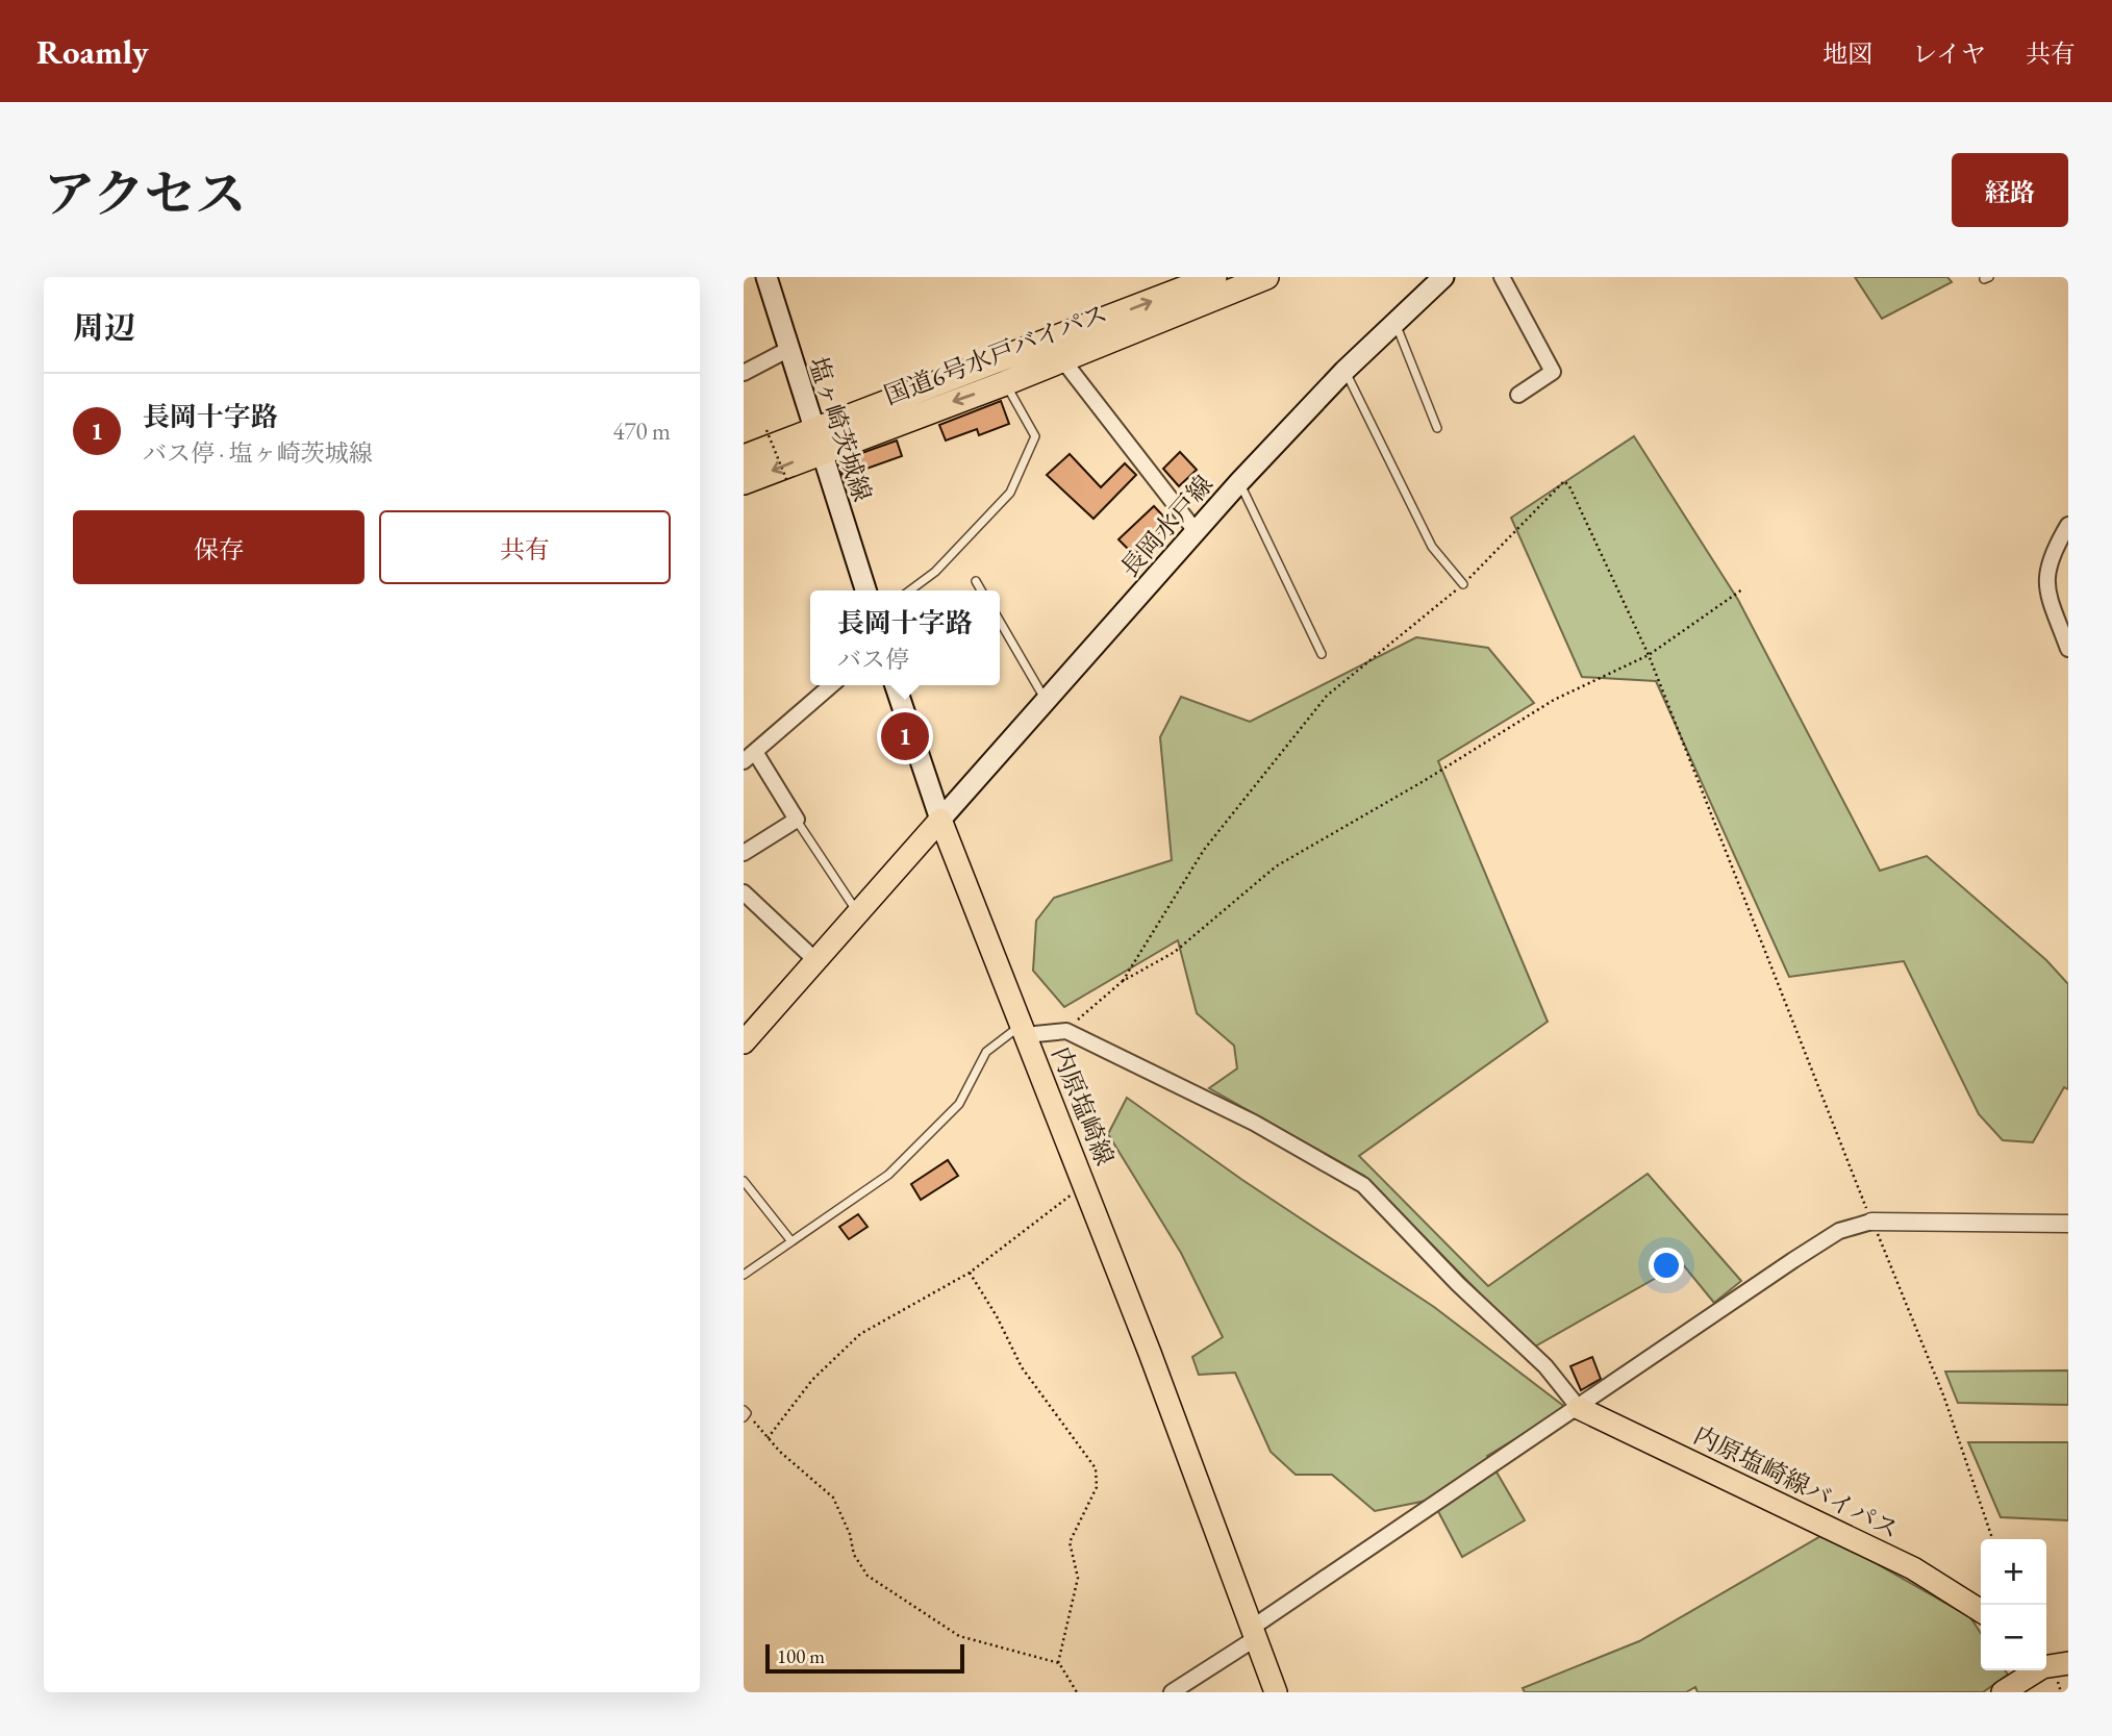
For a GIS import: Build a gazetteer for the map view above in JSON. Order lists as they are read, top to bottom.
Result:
{
  "streets": {
    "highway": ["国道6号水戸バイパス"],
    "main road": [
      "塩ヶ崎茨城線",
      "長岡水戸線",
      "内原塩崎線",
      "内原塩崎線バイパス"
    ]
  },
  "crossings": [
    ["国道6号水戸バイパス", "塩ヶ崎茨城線"],
    ["長岡水戸線", "内原塩崎線"]
  ],
  "scale_bar": "100 m",
  "page": {
    "header": "Roamly",
    "nav": ["地図", "レイヤ", "共有"],
    "title": "アクセス",
    "buttons": [
      "経路",
      ["保存", "共有"]
    ],
    "heading": "周辺",
    "list": [
      {
        "mark": "1",
        "name": "長岡十字路",
        "note": "バス停 · 塩ヶ崎茨城線",
        "value": "470 m"
      }
    ],
    "popup": ["長岡十字路", "バス停"],
    "pins": "1",
    "map_buttons": ["+", "−"],
    "scale": "100 m"
  }
}
